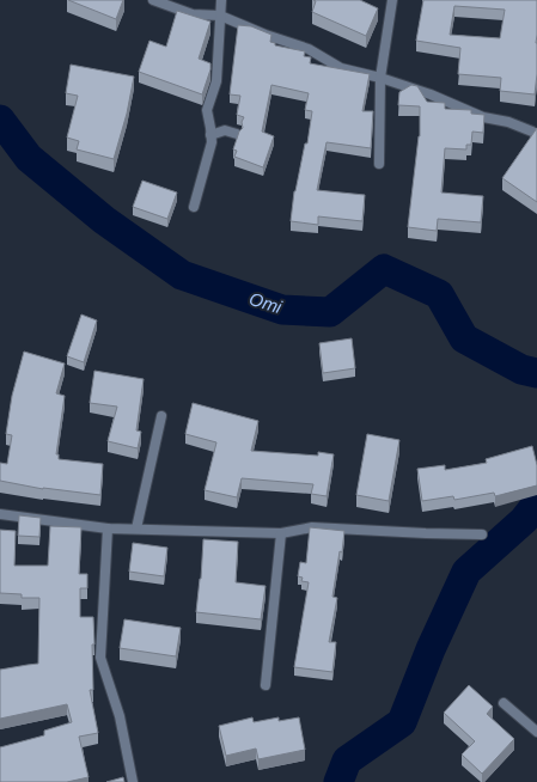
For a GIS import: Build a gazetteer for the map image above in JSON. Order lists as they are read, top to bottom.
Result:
{
  "water": ["Omi"]
}
